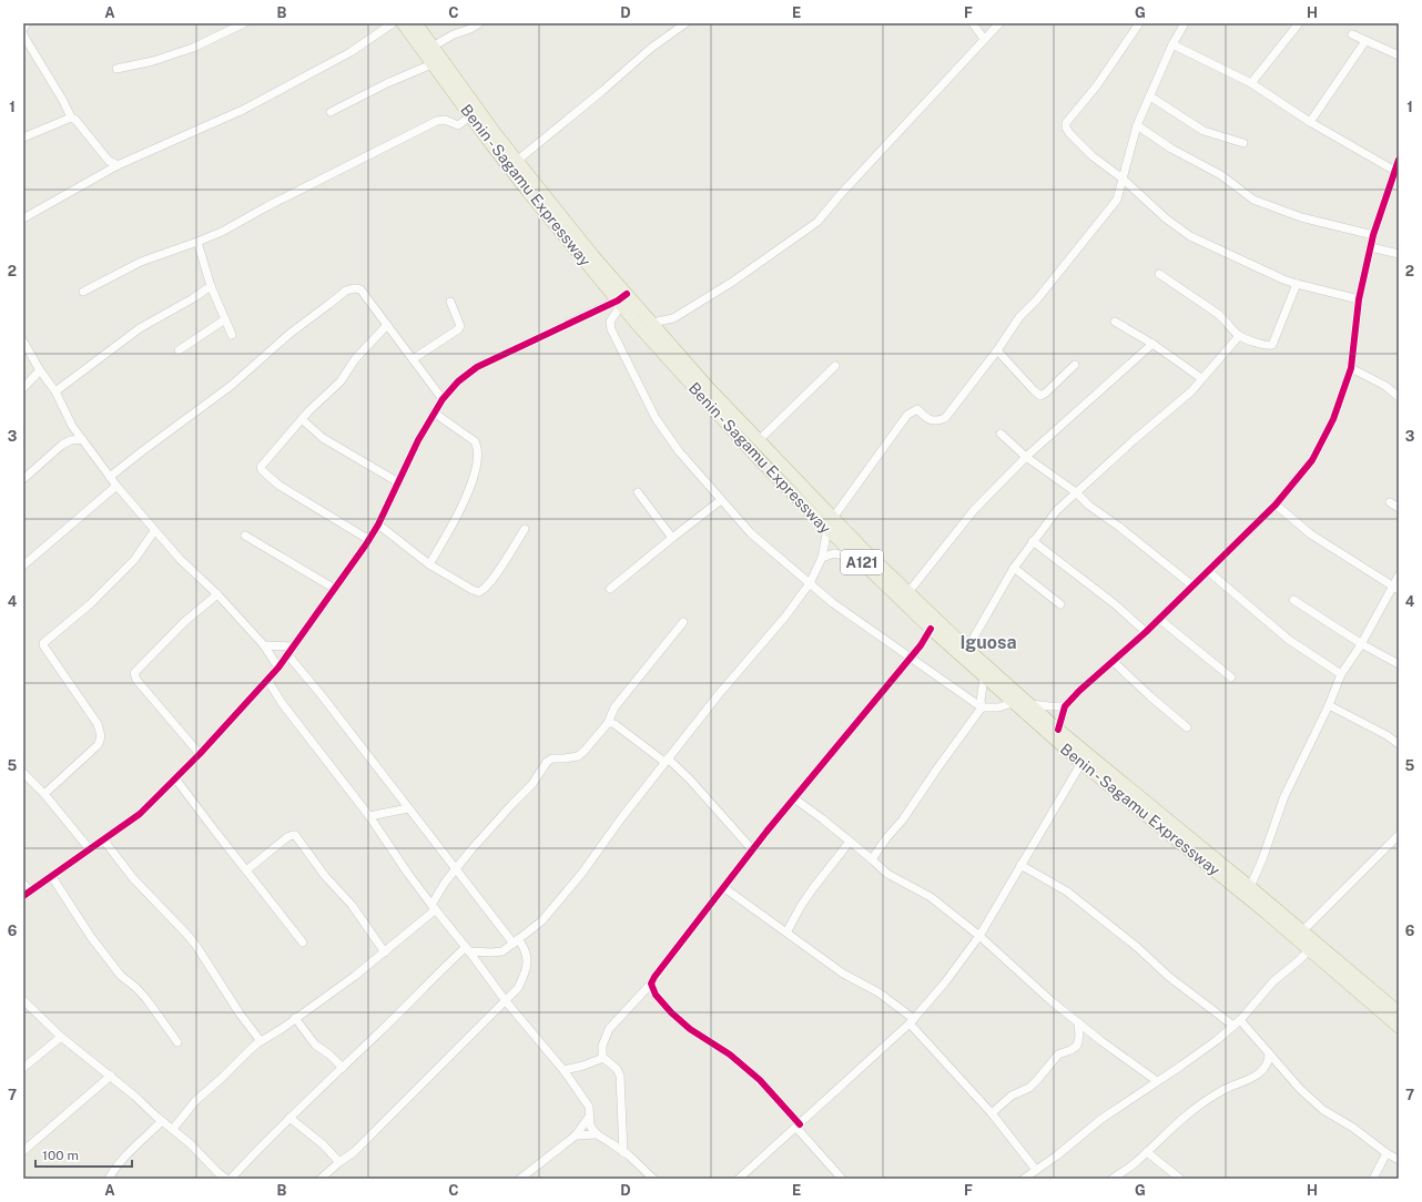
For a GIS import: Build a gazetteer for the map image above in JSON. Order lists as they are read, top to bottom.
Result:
{
  "streets": {
    "highway": ["Benin - Sagamu Expressway", "A121"]
  },
  "crossings": [
    ["Benin - Sagamu Expressway", "A121"]
  ],
  "districts": ["Iguosa"],
  "scale_bar": "100 m",
  "grid": {
    "columns": [
      "A",
      "B",
      "C",
      "D",
      "E",
      "F",
      "G",
      "H"
    ],
    "rows": [
      "1",
      "2",
      "3",
      "4",
      "5",
      "6",
      "7"
    ]
  }
}
